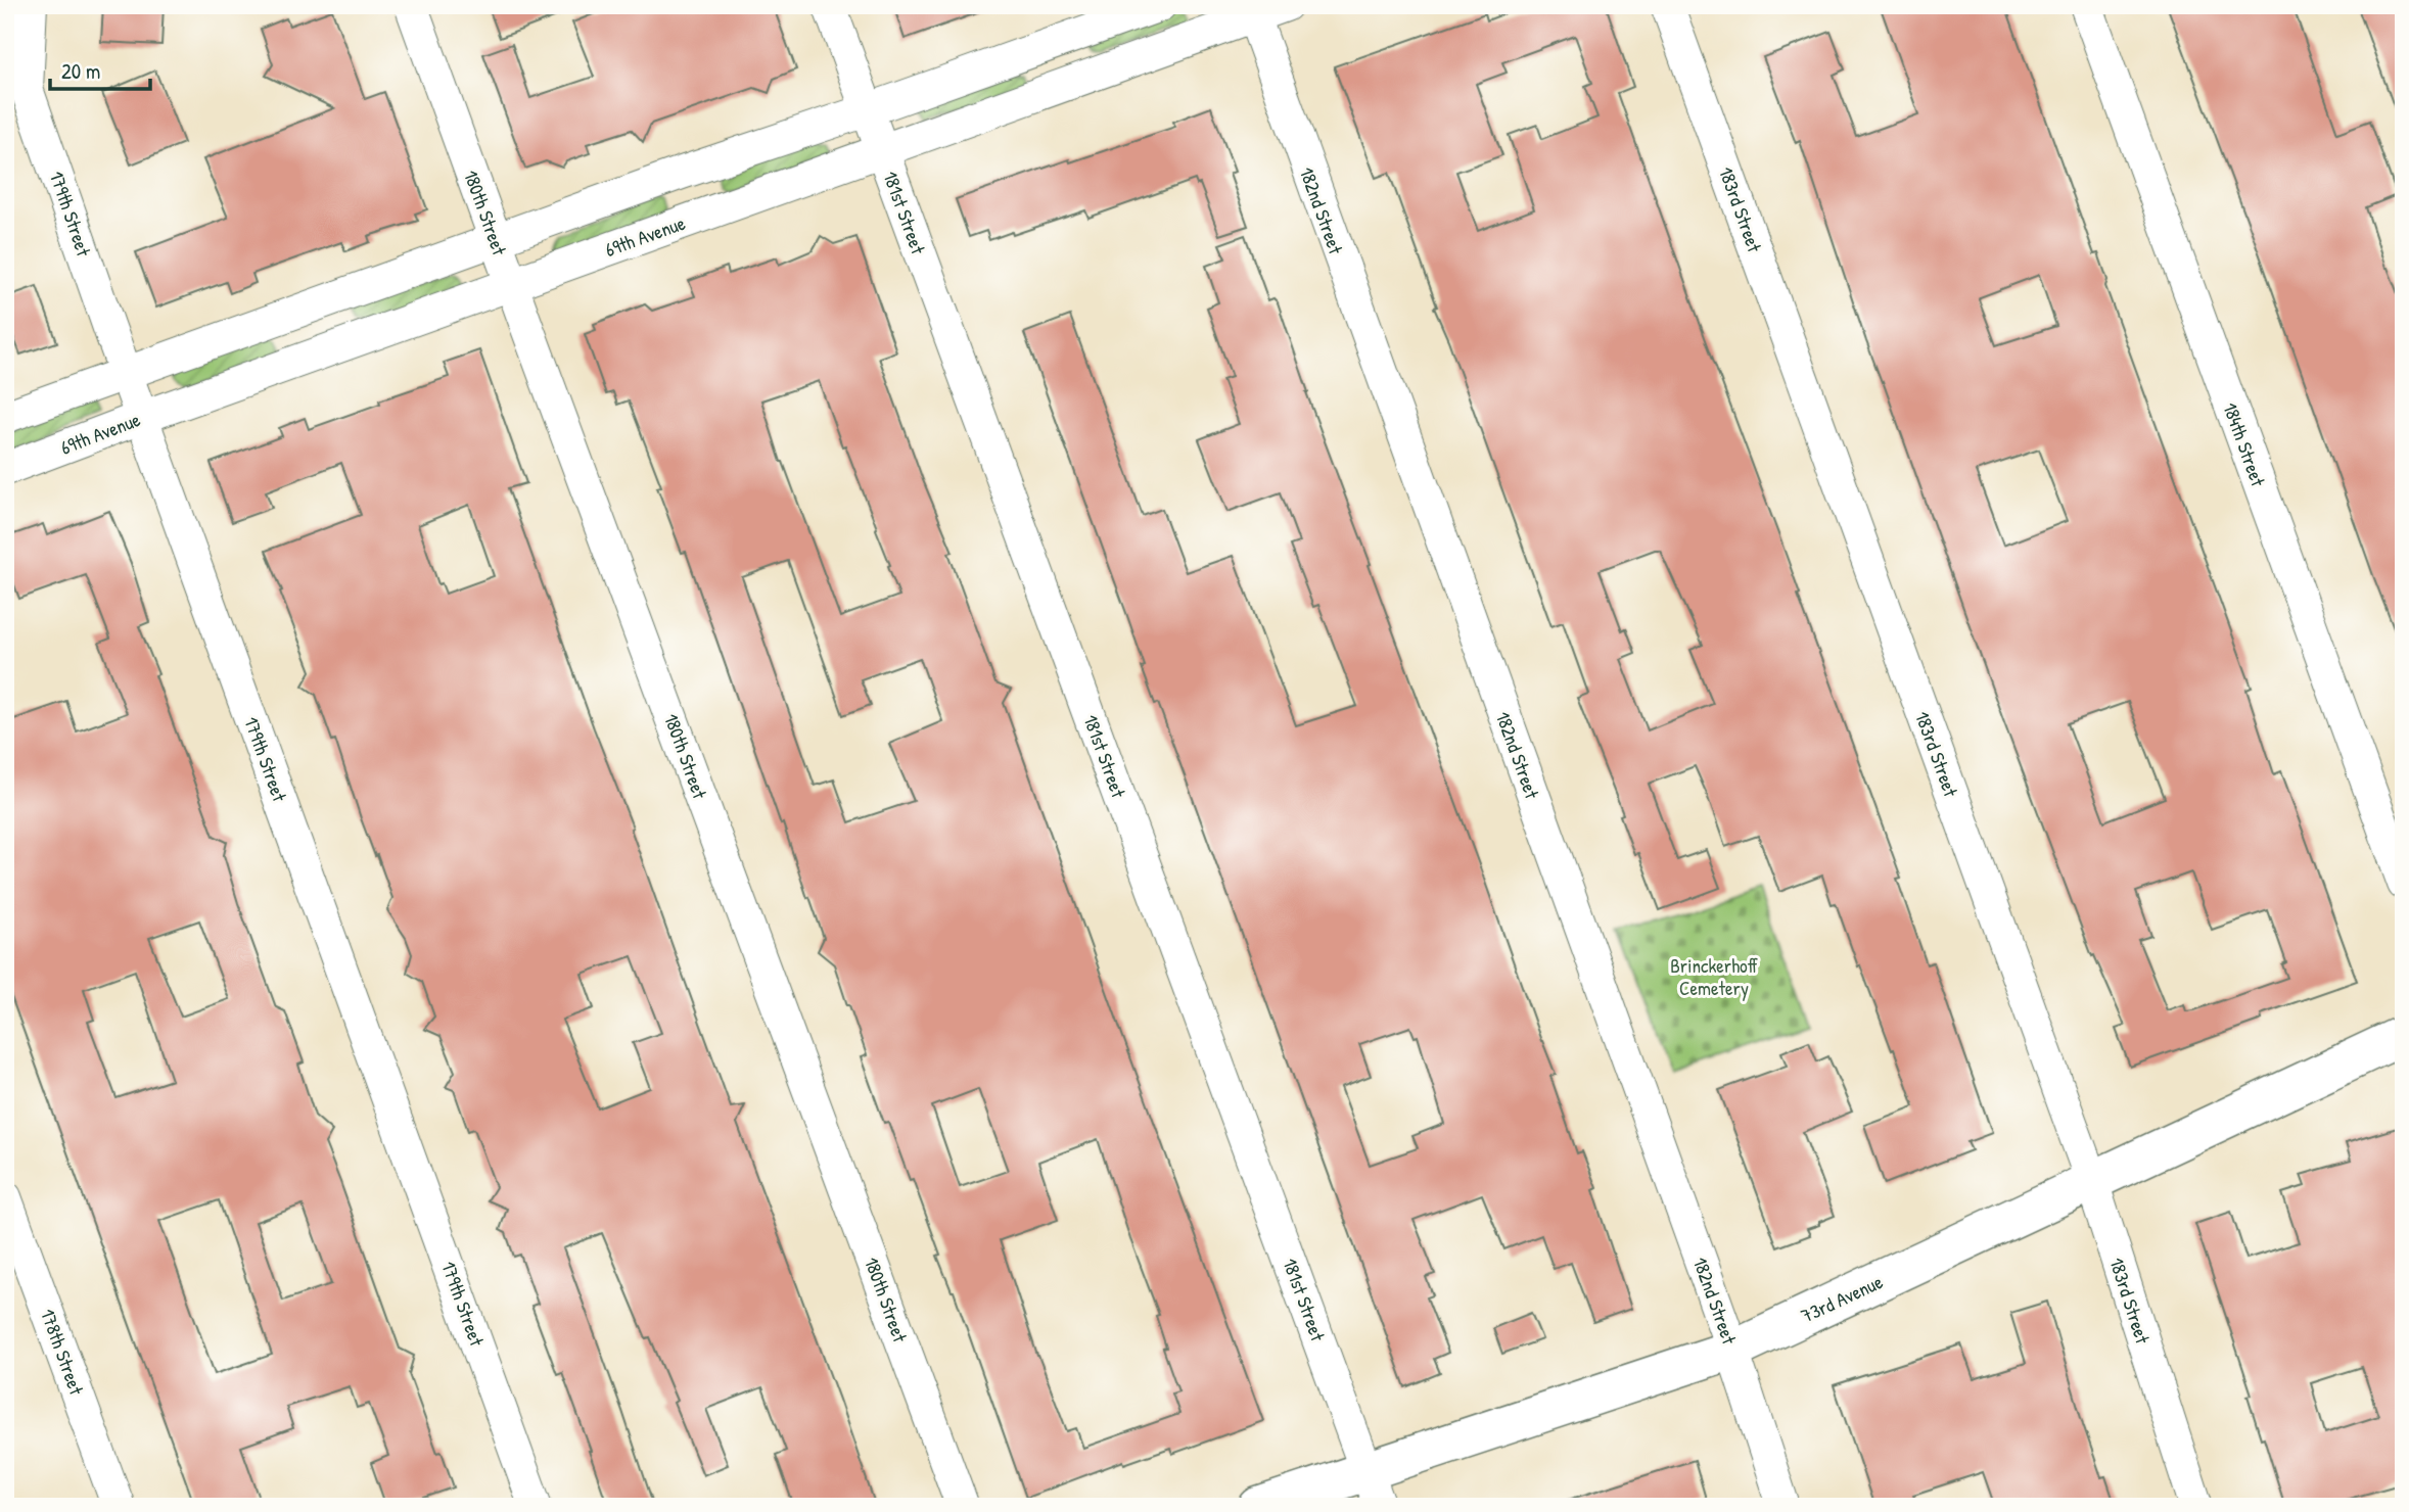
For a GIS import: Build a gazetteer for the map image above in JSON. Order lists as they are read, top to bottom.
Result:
{
  "streets": {
    "street": [
      "183rd Street",
      "182nd Street",
      "180th Street",
      "181st Street",
      "179th Street",
      "69th Avenue",
      "184th Street",
      "73rd Avenue",
      "178th Street"
    ]
  },
  "crossings": [
    ["183rd Street", "73rd Avenue"],
    ["182nd Street", "69th Avenue"],
    ["182nd Street", "73rd Avenue"],
    ["180th Street", "69th Avenue"],
    ["181st Street", "69th Avenue"],
    ["181st Street", "73rd Avenue"],
    ["179th Street", "69th Avenue"]
  ],
  "parks": ["Brinckerhoff Cemetery"],
  "scale_bar": "20 m"
}
